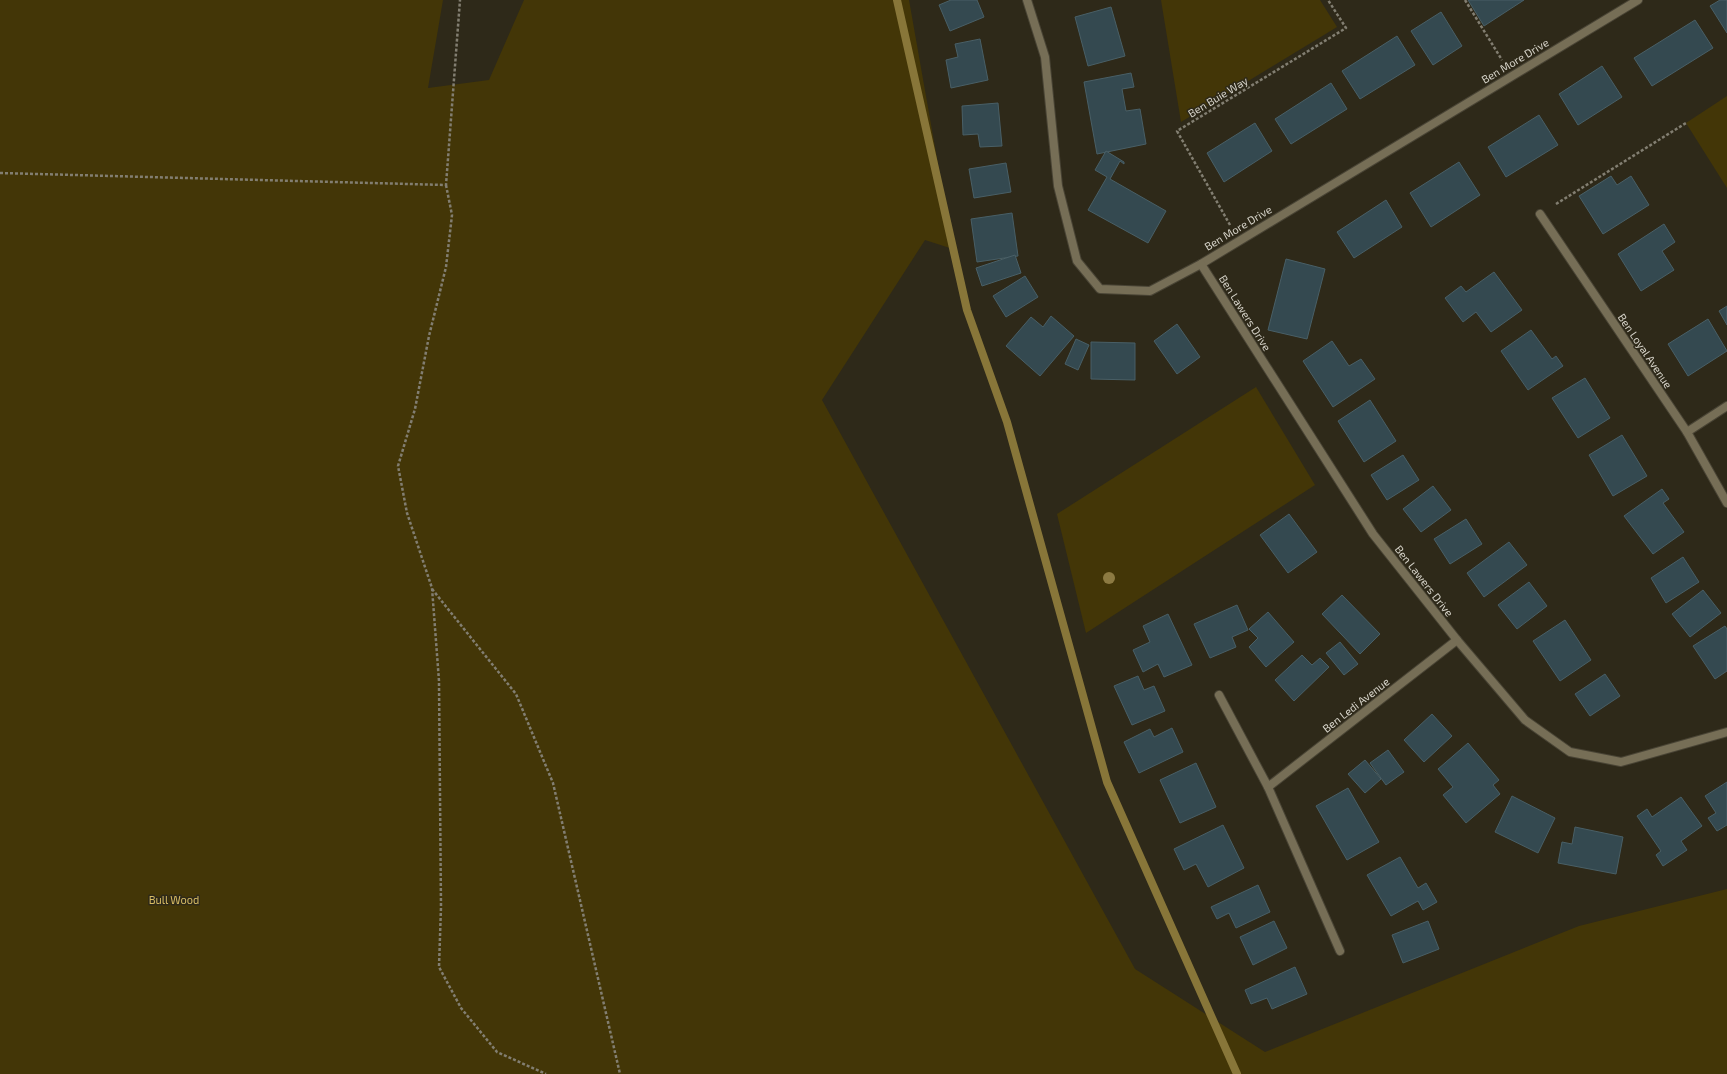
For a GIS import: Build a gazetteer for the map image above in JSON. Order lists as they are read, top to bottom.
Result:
{
  "streets": {
    "street": [
      "Ben More Drive",
      "Ben Lawers Drive",
      "Ben Loyal Avenue",
      "Ben Ledi Avenue"
    ],
    "path": ["Ben Buie Way"]
  },
  "crossings": [
    ["Ben More Drive", "Ben Buie Way"],
    ["Ben More Drive", "Ben Lawers Drive"],
    ["Ben Lawers Drive", "Ben Ledi Avenue"]
  ],
  "parks": ["Bull Wood"]
}
